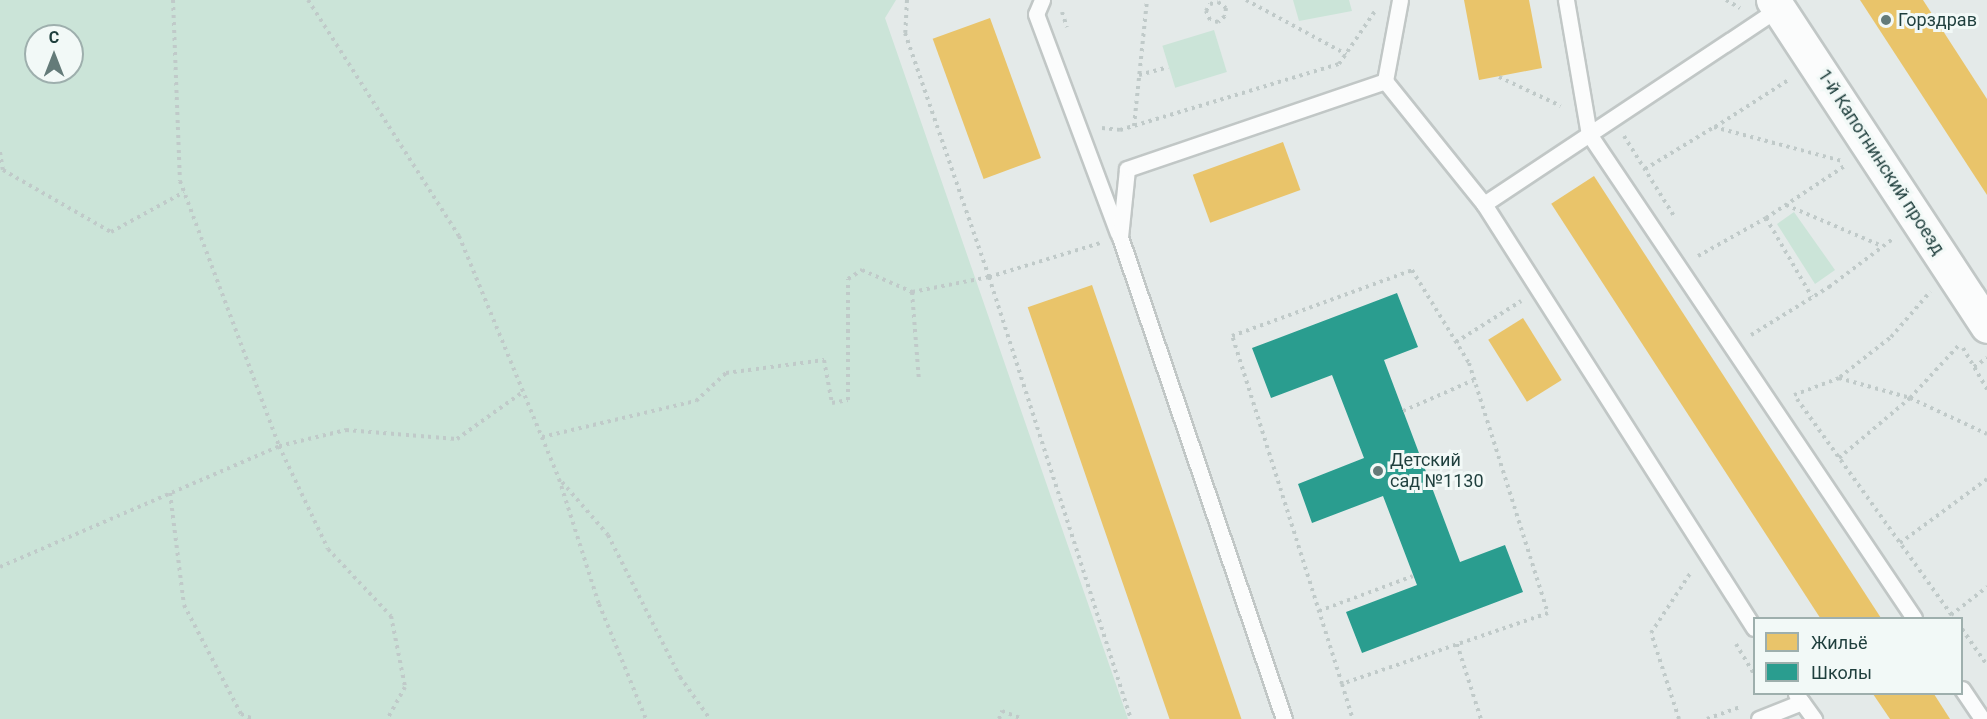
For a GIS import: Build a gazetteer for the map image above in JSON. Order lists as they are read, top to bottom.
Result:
{
  "streets": {
    "street": ["1-й Капотнинский проезд"]
  },
  "places": ["Горздрав", "Детский сад №1130"],
  "legend": ["Жильё", "Школы"],
  "north": "top"
}
